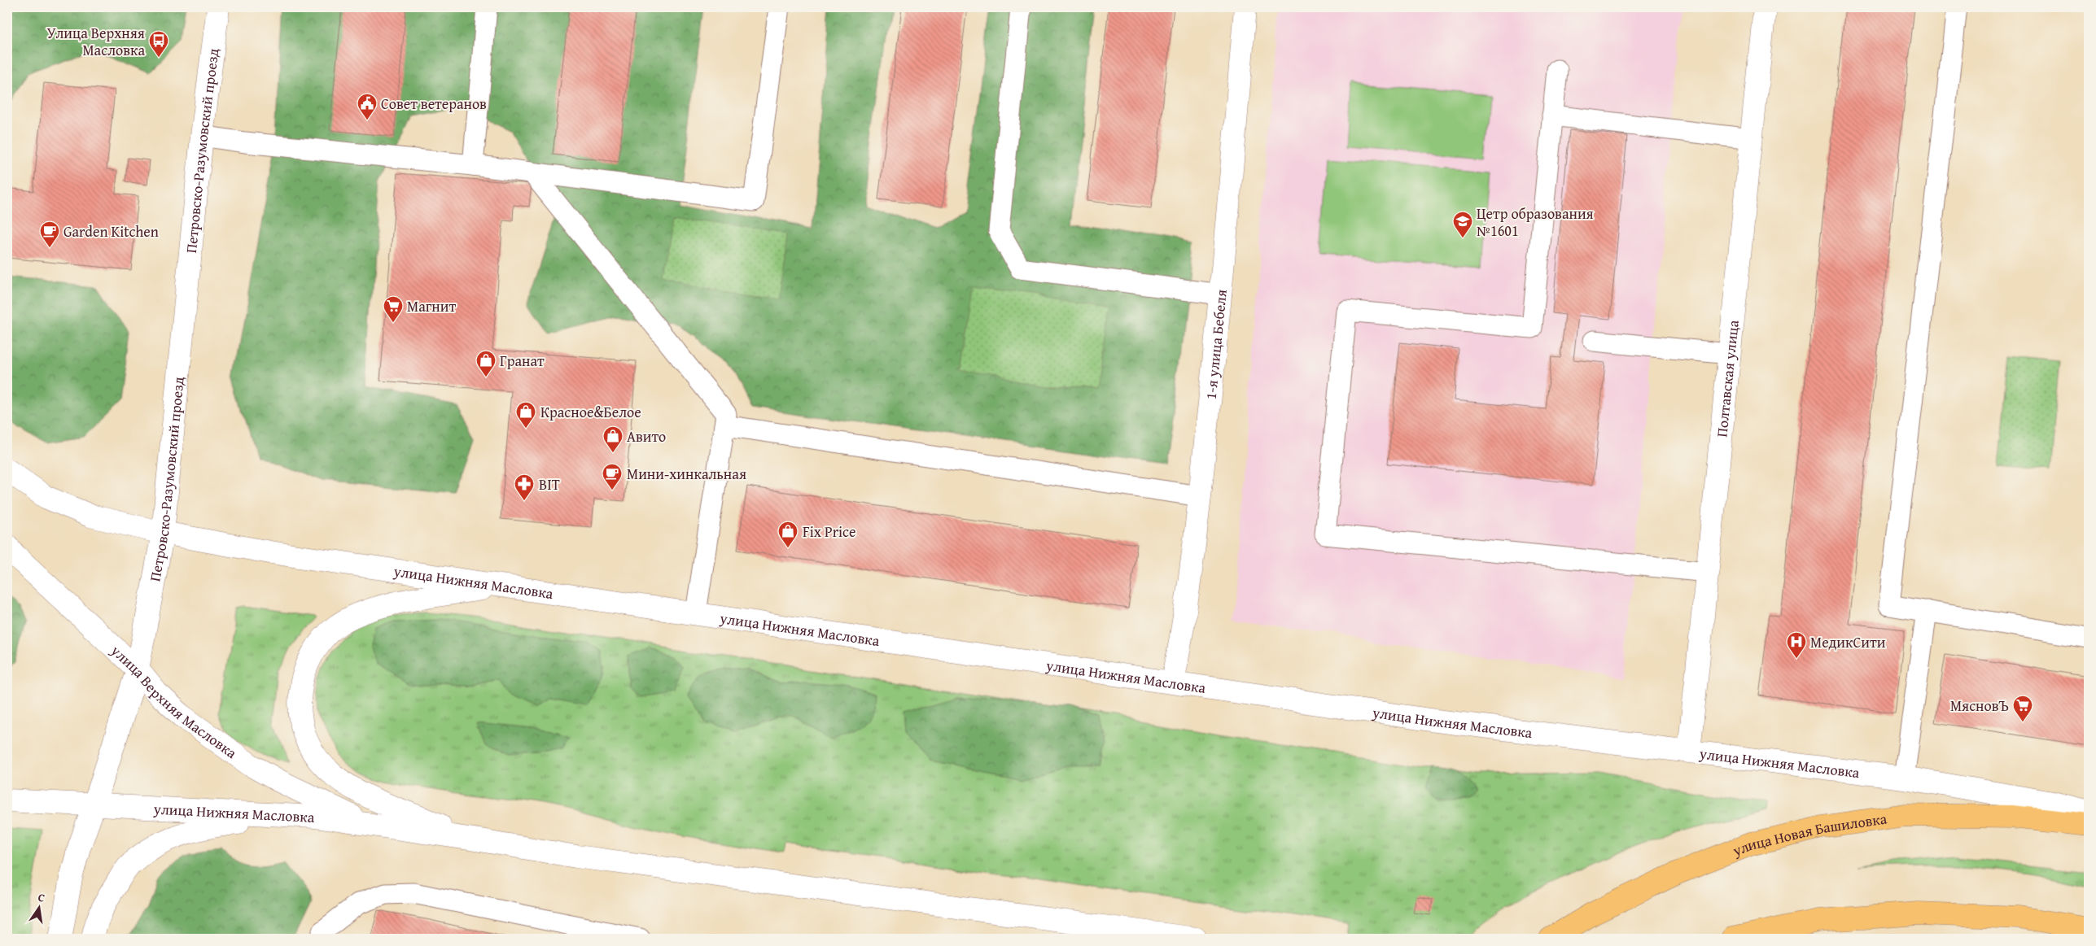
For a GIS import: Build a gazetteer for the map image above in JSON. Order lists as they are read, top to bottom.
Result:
{
  "streets": {
    "main road": ["улица Новая Башиловка"],
    "street": [
      "Петровско-Разумовский проезд",
      "1-я улица Бебеля",
      "Полтавская улица",
      "улица Нижняя Масловка",
      "улица Верхняя Масловка"
    ]
  },
  "crossings": [
    ["Петровско-Разумовский проезд", "улица Нижняя Масловка"],
    ["Петровско-Разумовский проезд", "улица Верхняя Масловка"],
    ["1-я улица Бебеля", "улица Нижняя Масловка"],
    ["Полтавская улица", "улица Нижняя Масловка"],
    ["улица Нижняя Масловка", "улица Верхняя Масловка"]
  ],
  "places": {
    "bus stop": ["Улица Верхняя Масловка"],
    "public building": ["Совет ветеранов"],
    "school or university": ["Цетр образования №1601"],
    "cafe": ["Garden Kitchen", "Мини-хинкальная"],
    "supermarket": ["Магнит", "МясновЪ"],
    "shop": [
      "Гранат",
      "Красное&Белое",
      "Авито",
      "Fix Price"
    ],
    "pharmacy": ["BIT"],
    "hospital": ["МедикСити"]
  },
  "north": "top"
}
